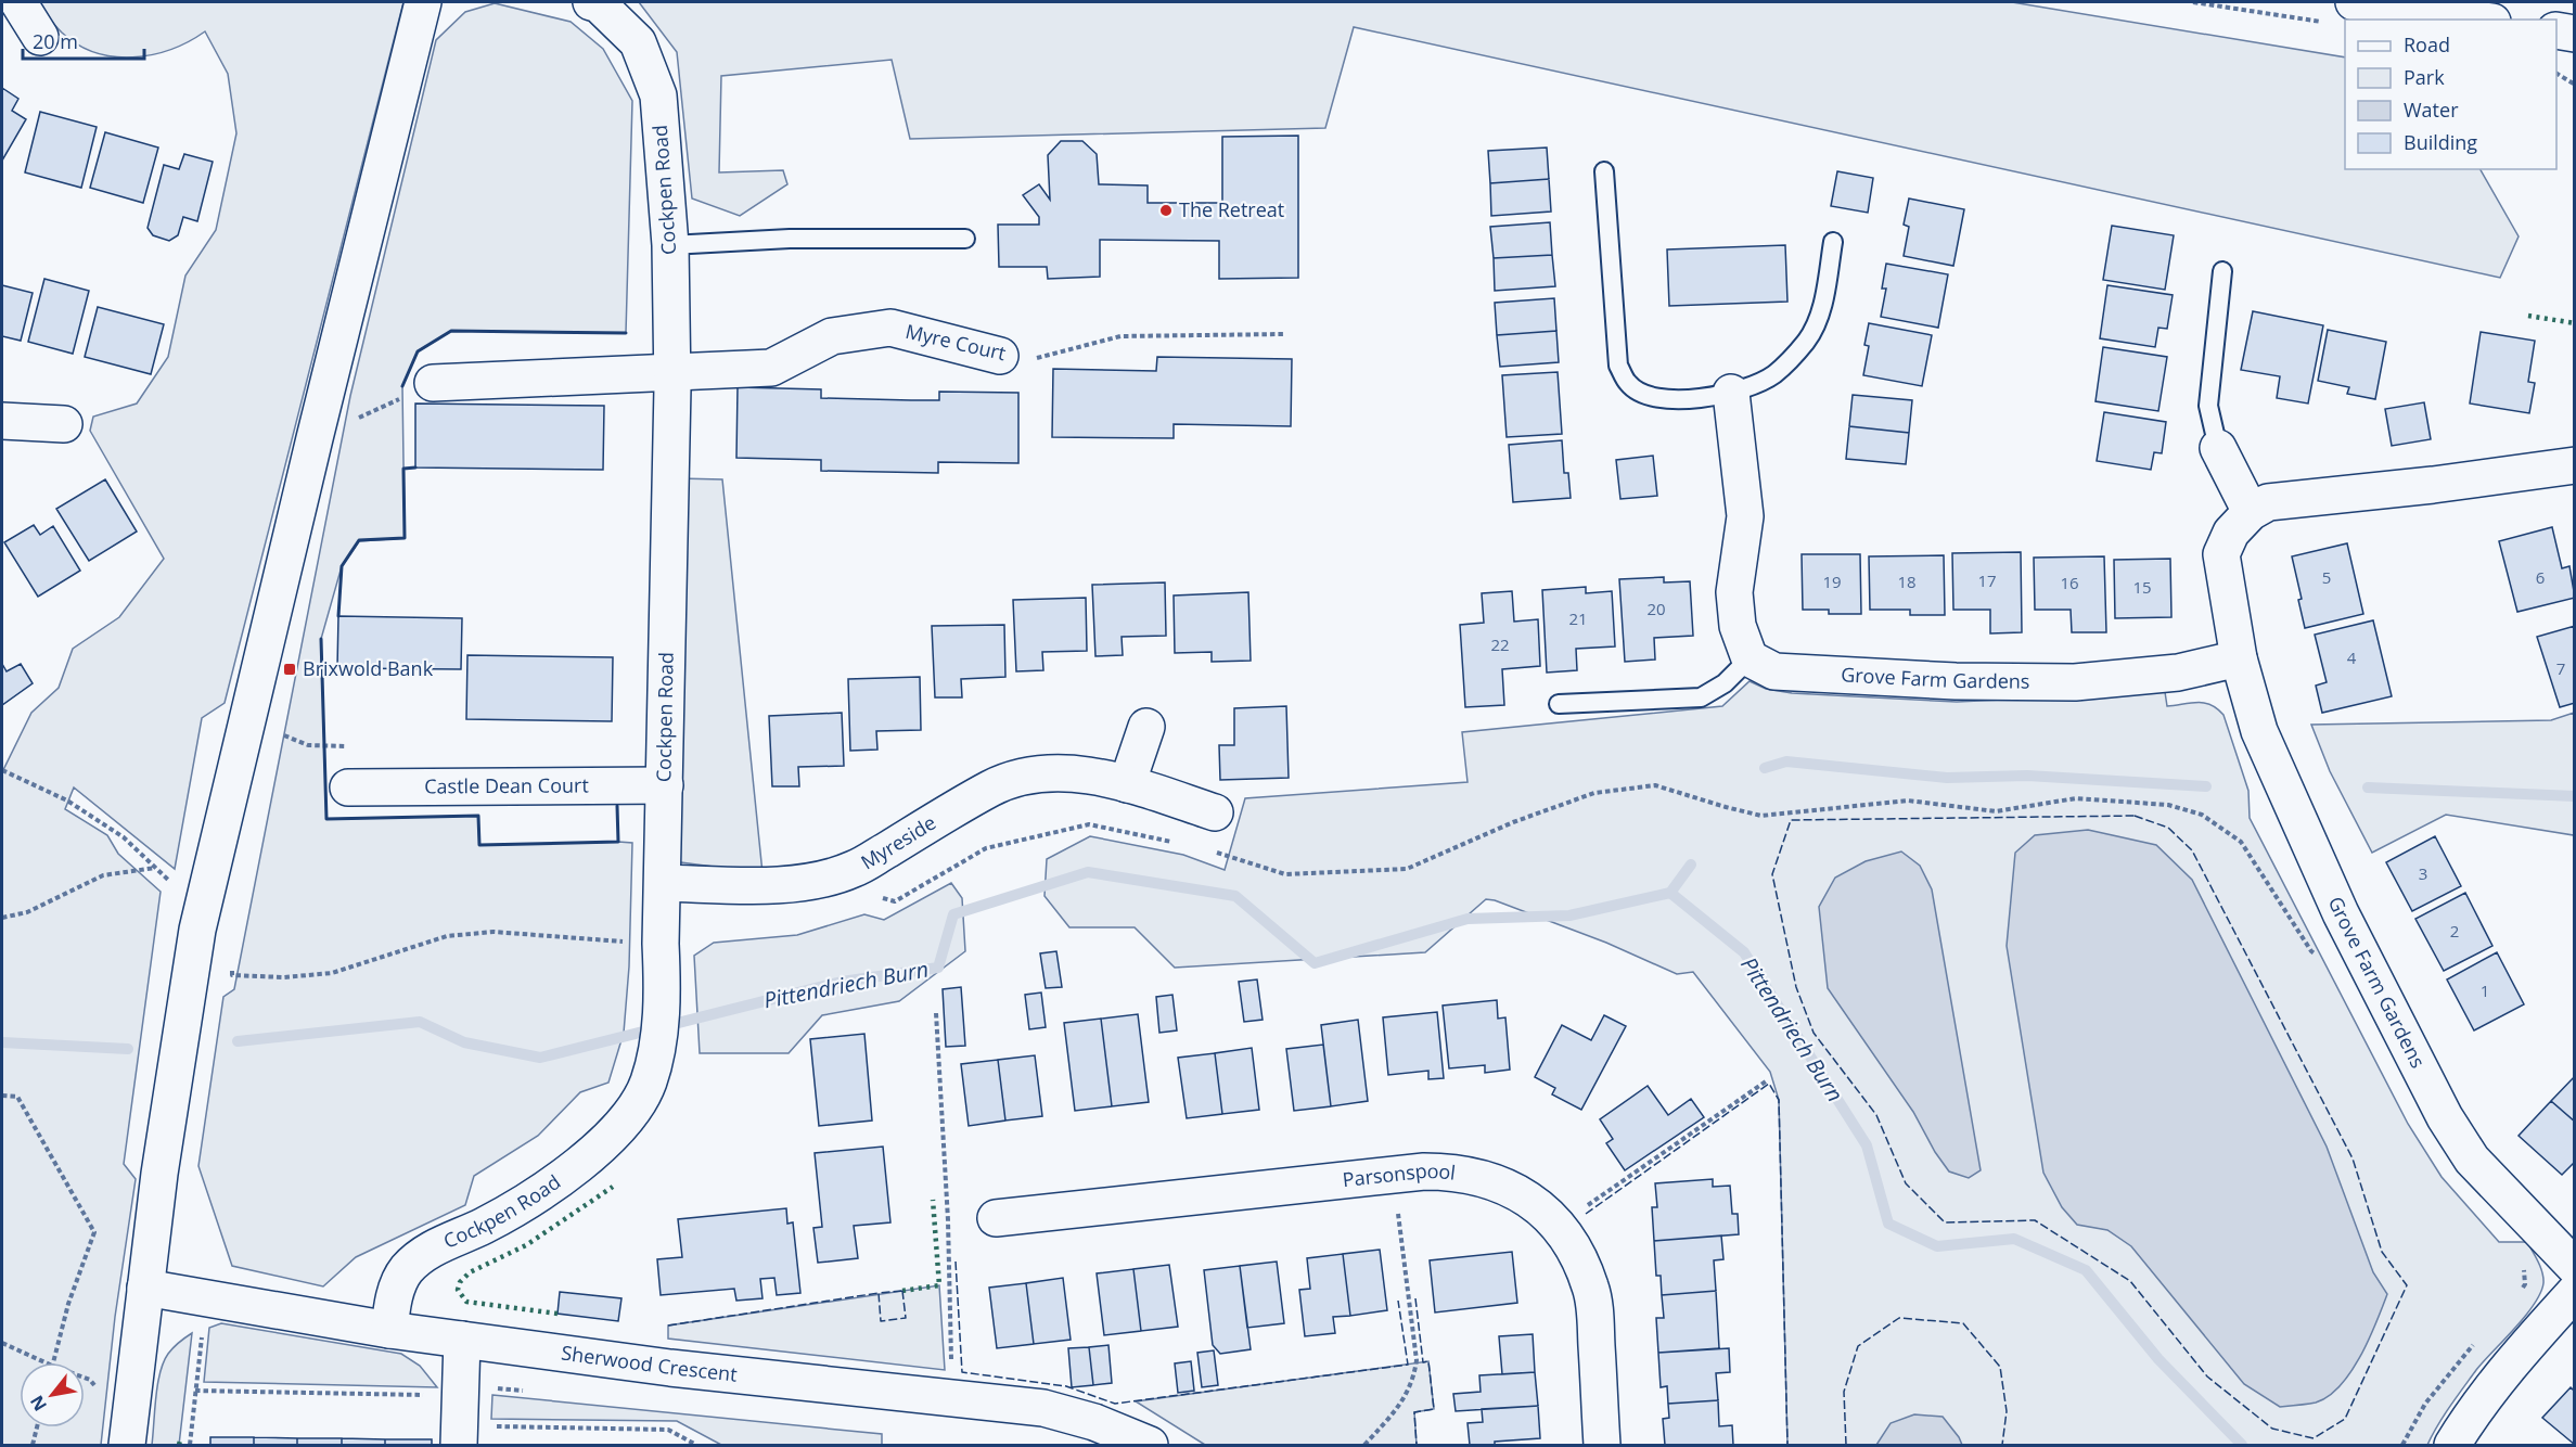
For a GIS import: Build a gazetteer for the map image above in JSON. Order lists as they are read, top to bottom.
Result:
{
  "streets": {
    "street": [
      "Cockpen Road",
      "Myre Court",
      "Grove Farm Gardens",
      "Castle Dean Court",
      "Myreside",
      "Parsonspool",
      "Sherwood Crescent"
    ]
  },
  "crossings": [
    ["Cockpen Road", "Myre Court"],
    ["Cockpen Road", "Castle Dean Court"],
    ["Cockpen Road", "Myreside"],
    ["Cockpen Road", "Sherwood Crescent"]
  ],
  "water": ["Pittendriech Burn"],
  "places": {
    "other": ["The Retreat"],
    "transit": ["Brixwold Bank"]
  },
  "house_numbers": [
    "5",
    "6",
    "17",
    "19",
    "18",
    "16",
    "15",
    "20",
    "21",
    "22",
    "4",
    "7",
    "3",
    "2",
    "1"
  ],
  "legend": [
    "Road",
    "Park",
    "Water",
    "Building"
  ],
  "scale_bar": "20 m",
  "north": "bottom left"
}
